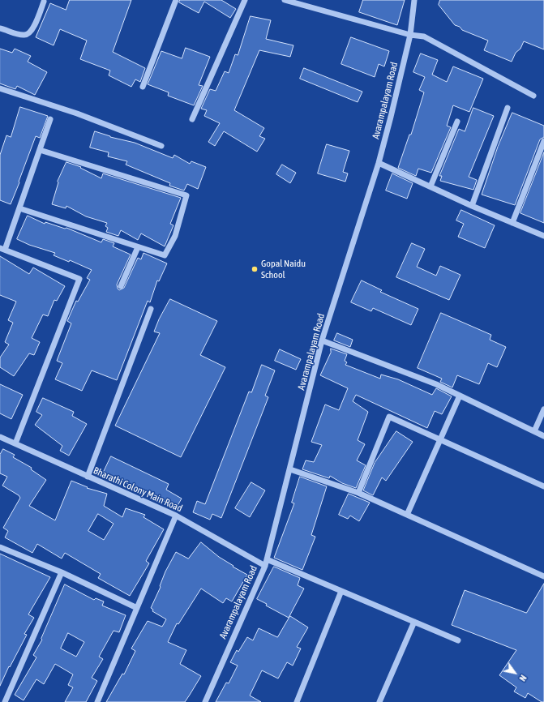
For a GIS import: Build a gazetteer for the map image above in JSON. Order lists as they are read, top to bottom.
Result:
{
  "streets": {
    "street": ["Avarampalayam Road", "Bharathi Colony Main Road"]
  },
  "crossings": [
    ["Avarampalayam Road", "Bharathi Colony Main Road"]
  ],
  "places": ["Gopal Naidu School"],
  "north": "bottom right"
}
